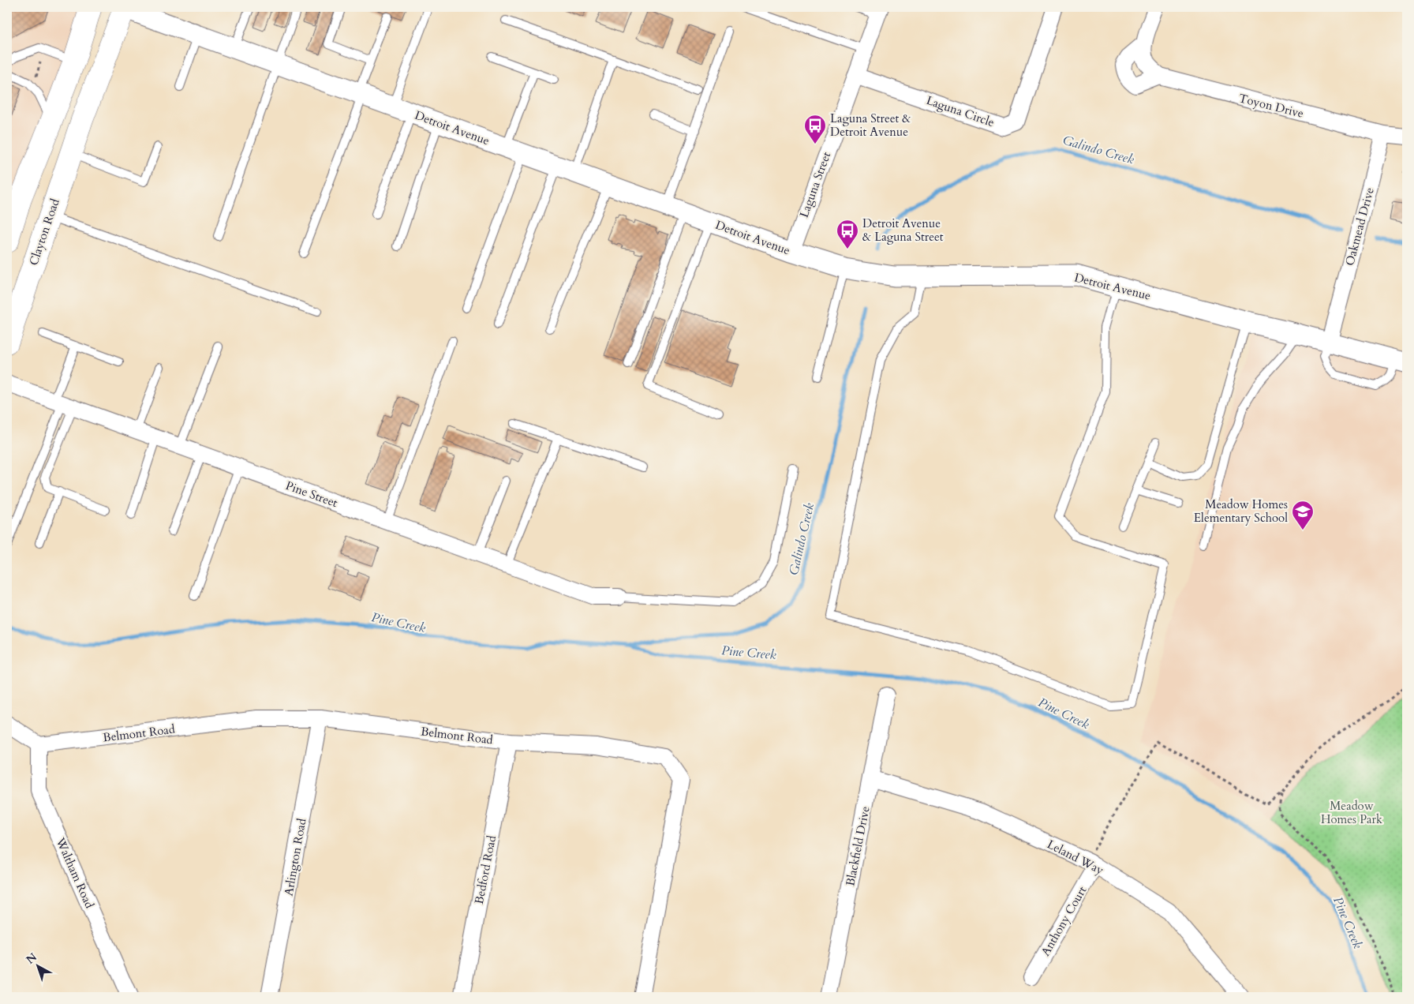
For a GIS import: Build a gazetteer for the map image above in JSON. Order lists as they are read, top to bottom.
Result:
{
  "streets": {
    "main road": ["Clayton Road"],
    "street": [
      "Toyon Drive",
      "Laguna Circle",
      "Detroit Avenue",
      "Laguna Street",
      "Oakmead Drive",
      "Pine Street",
      "Belmont Road",
      "Blackfield Drive",
      "Arlington Road",
      "Leland Way",
      "Bedford Road",
      "Waltham Road",
      "Anthony Court"
    ]
  },
  "crossings": [
    ["Toyon Drive", "Oakmead Drive"],
    ["Laguna Circle", "Laguna Street"],
    ["Detroit Avenue", "Laguna Street"],
    ["Detroit Avenue", "Oakmead Drive"],
    ["Detroit Avenue", "Clayton Road"],
    ["Belmont Road", "Arlington Road"],
    ["Belmont Road", "Bedford Road"],
    ["Belmont Road", "Waltham Road"],
    ["Blackfield Drive", "Leland Way"],
    ["Leland Way", "Anthony Court"]
  ],
  "water": ["Galindo Creek", "Pine Creek"],
  "parks": ["Meadow Homes Park"],
  "places": {
    "bus stop": ["Laguna Street & Detroit Avenue", "Detroit Avenue & Laguna Street"],
    "school or university": ["Meadow Homes Elementary School"]
  },
  "north": "top left"
}
